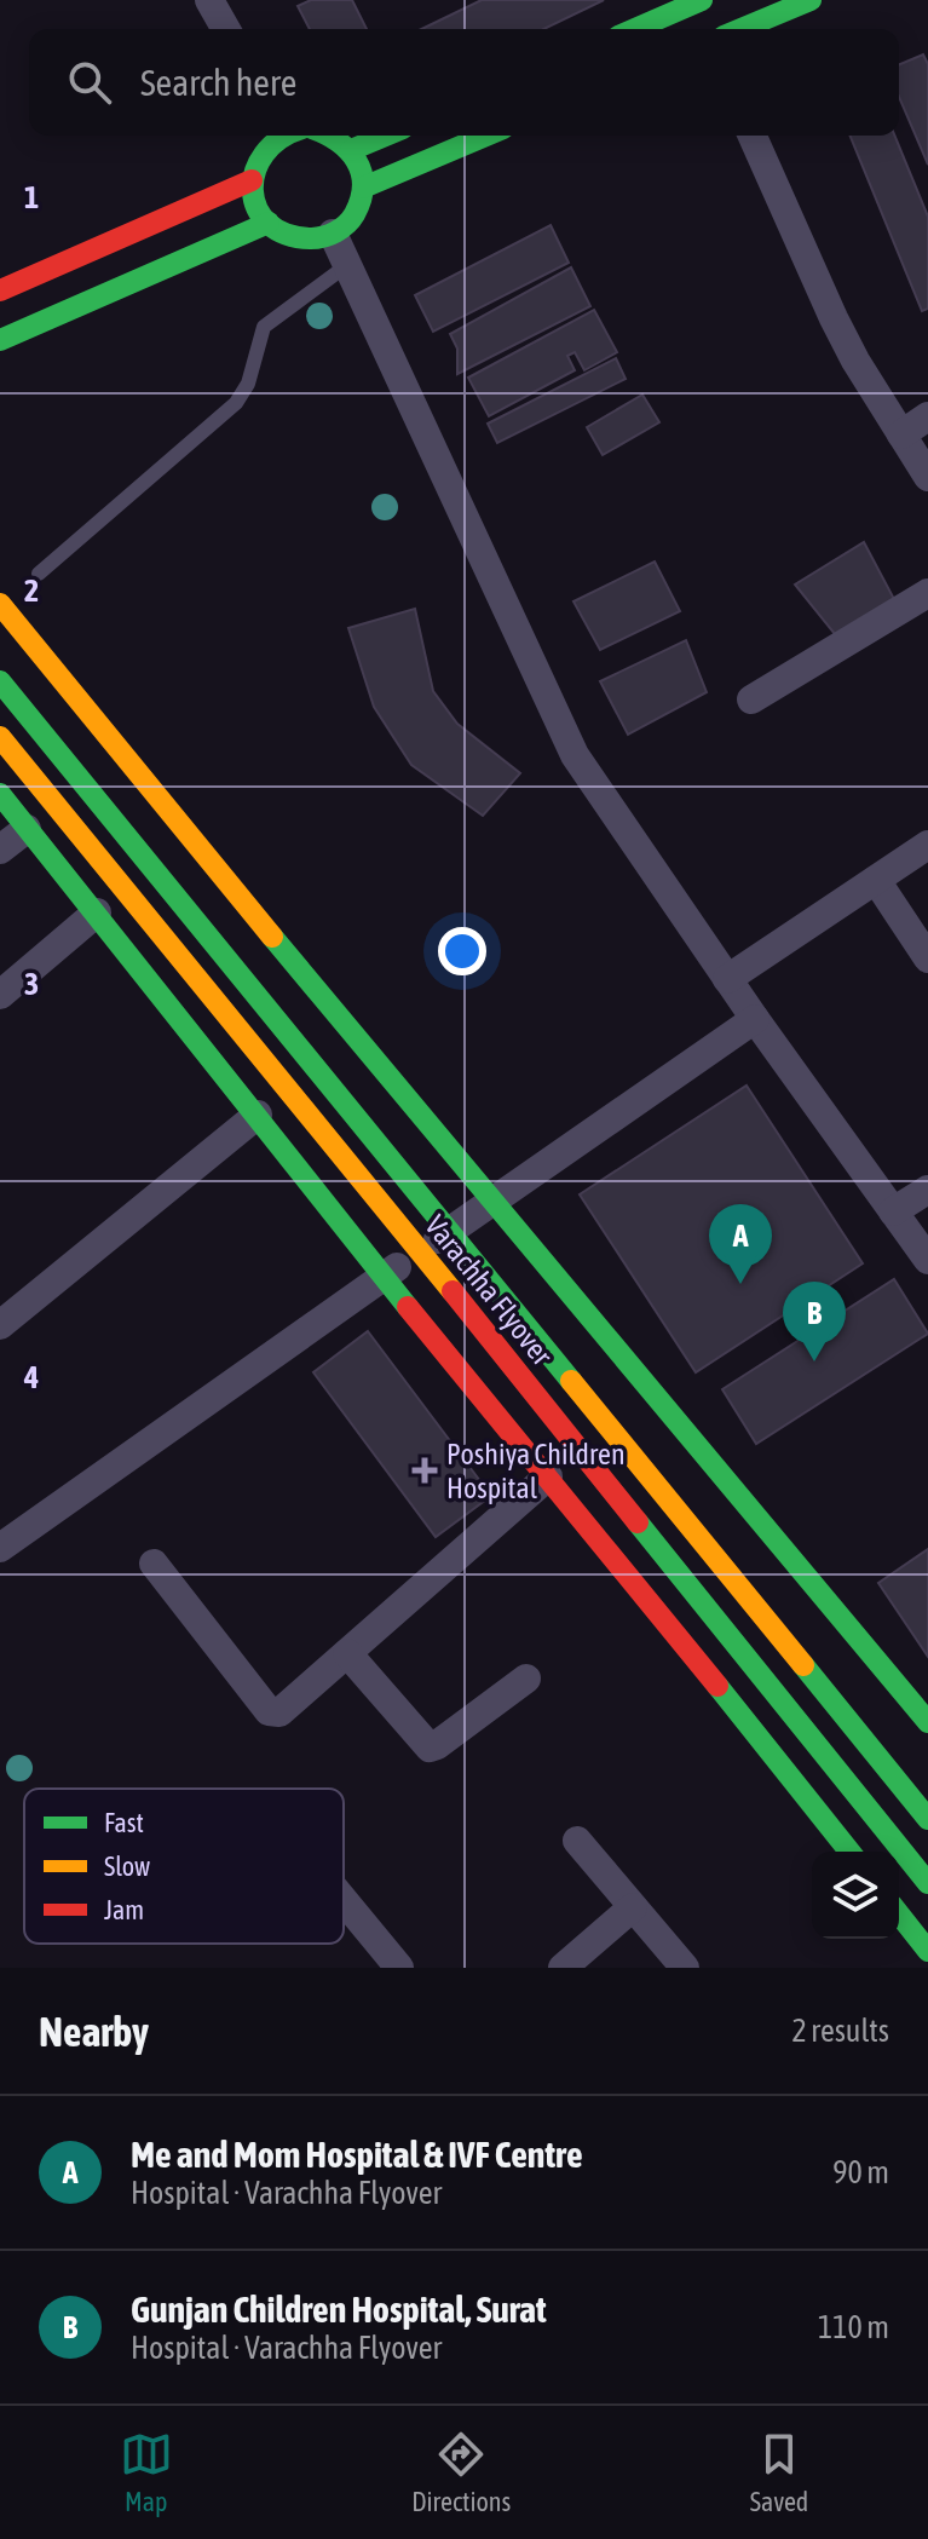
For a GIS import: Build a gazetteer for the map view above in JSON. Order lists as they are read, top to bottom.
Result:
{
  "streets": {
    "street": ["Varachha Flyover"]
  },
  "places": {
    "health": ["Poshiya Children Hospital"]
  },
  "legend": ["Fast", "Slow", "Jam"],
  "page": {
    "search": "Search here",
    "pins": ["A", "B"],
    "heading": ["Nearby", "2 results"],
    "list": [
      {
        "mark": "A",
        "name": "Me and Mom Hospital & IVF Centre",
        "note": "Hospital · Varachha Flyover",
        "value": "90 m"
      },
      {
        "mark": "B",
        "name": "Gunjan Children Hospital, Surat",
        "note": "Hospital · Varachha Flyover",
        "value": "110 m"
      }
    ],
    "nav": ["Map", "Directions", "Saved"]
  },
  "grid": {
    "rows": [
      "1",
      "2",
      "3",
      "4"
    ]
  }
}
